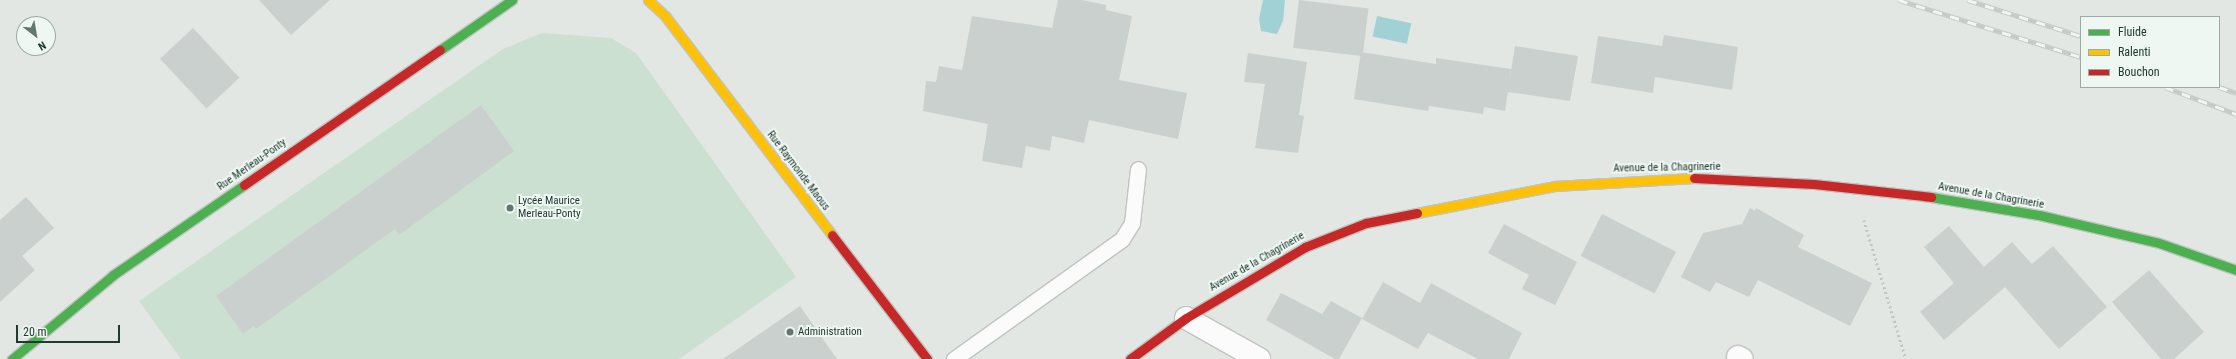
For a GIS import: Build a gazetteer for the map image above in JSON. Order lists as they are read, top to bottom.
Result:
{
  "streets": {
    "street": ["Rue Merleau-Ponty", "Avenue de la Chagrinerie", "Rue Raymonde Maous"]
  },
  "places": ["Lycée Maurice Merleau-Ponty", "Administration"],
  "legend": ["Fluide", "Ralenti", "Bouchon"],
  "scale_bar": "20 m",
  "north": "bottom right"
}
